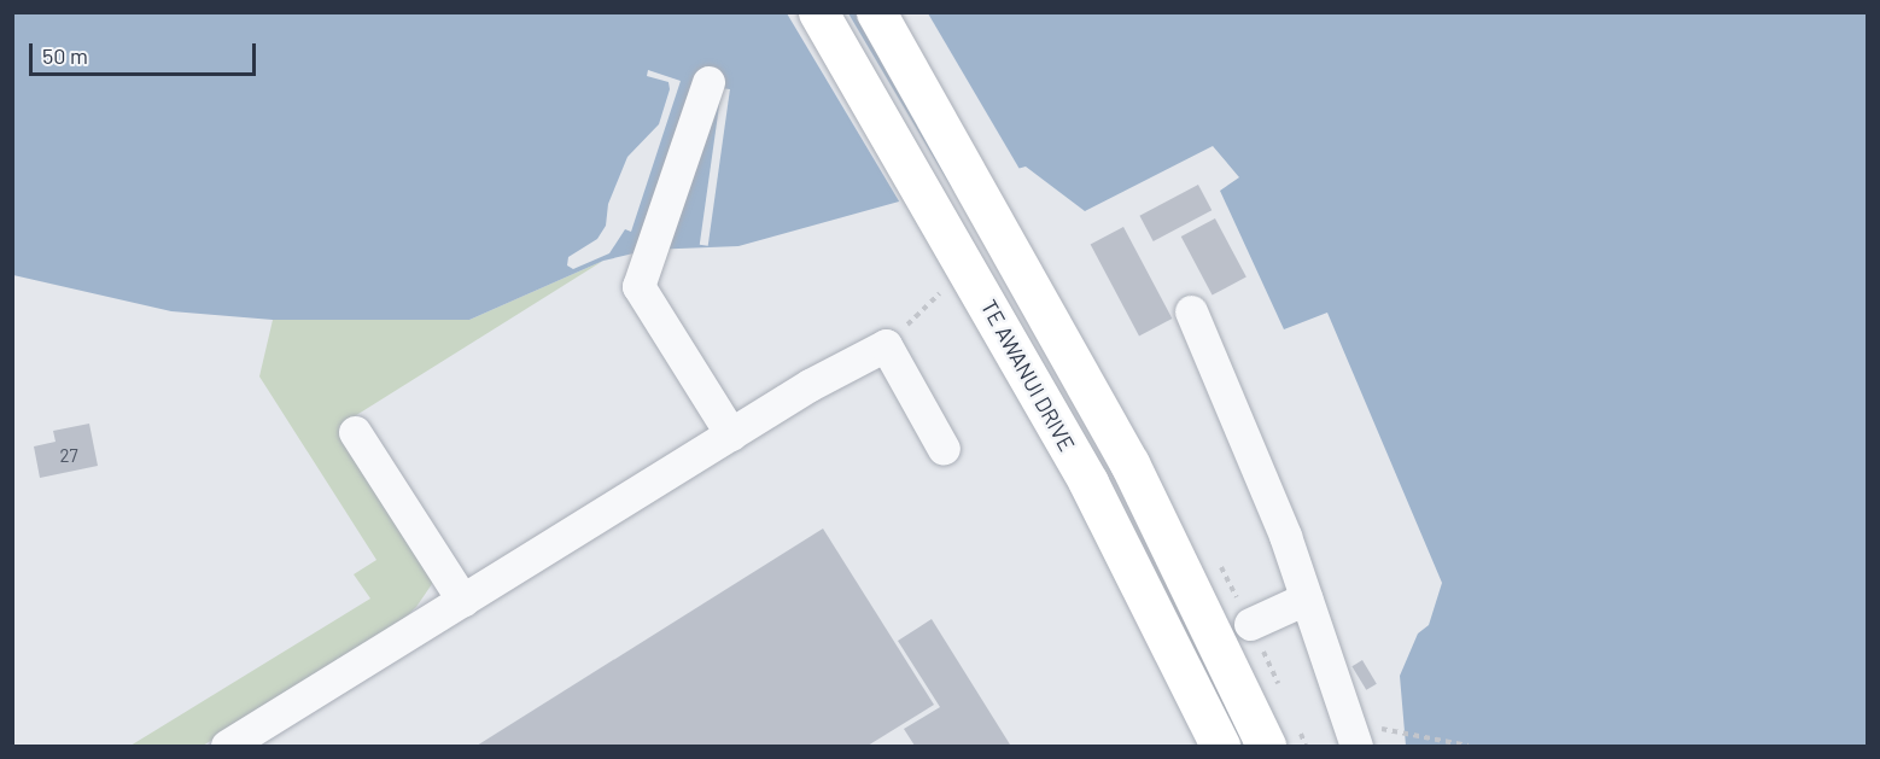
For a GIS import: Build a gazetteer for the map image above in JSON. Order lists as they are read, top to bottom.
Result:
{
  "streets": {
    "highway": ["TE AWANUI DRIVE"]
  },
  "house_numbers": ["27"],
  "scale_bar": "50 m"
}
